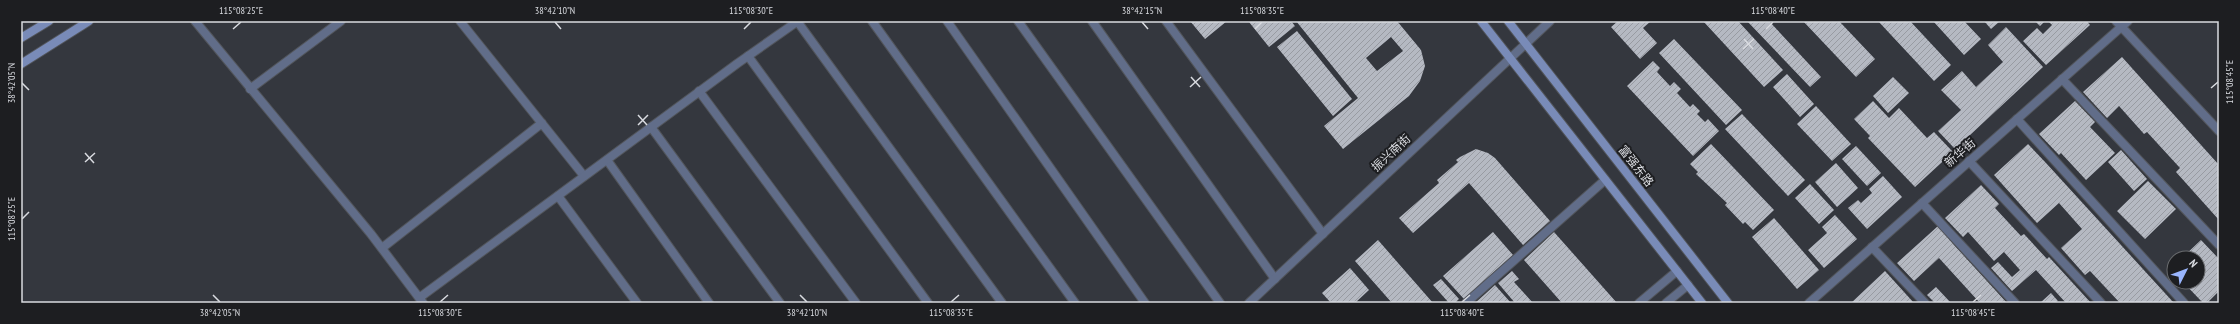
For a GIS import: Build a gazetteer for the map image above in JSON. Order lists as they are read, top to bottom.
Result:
{
  "streets": {
    "main road": ["富强东路"],
    "street": ["振兴南街", "新华街"]
  },
  "crossings": [
    ["振兴南街", "富强东路"]
  ],
  "north": "top right",
  "coordinates": [
    "115°08'25\"E",
    "38°42'10\"N",
    "115°08'30\"E",
    "38°42'15\"N",
    "115°08'35\"E",
    "115°08'40\"E",
    "115°08'45\"E",
    "38°42'05\"N"
  ]
}
